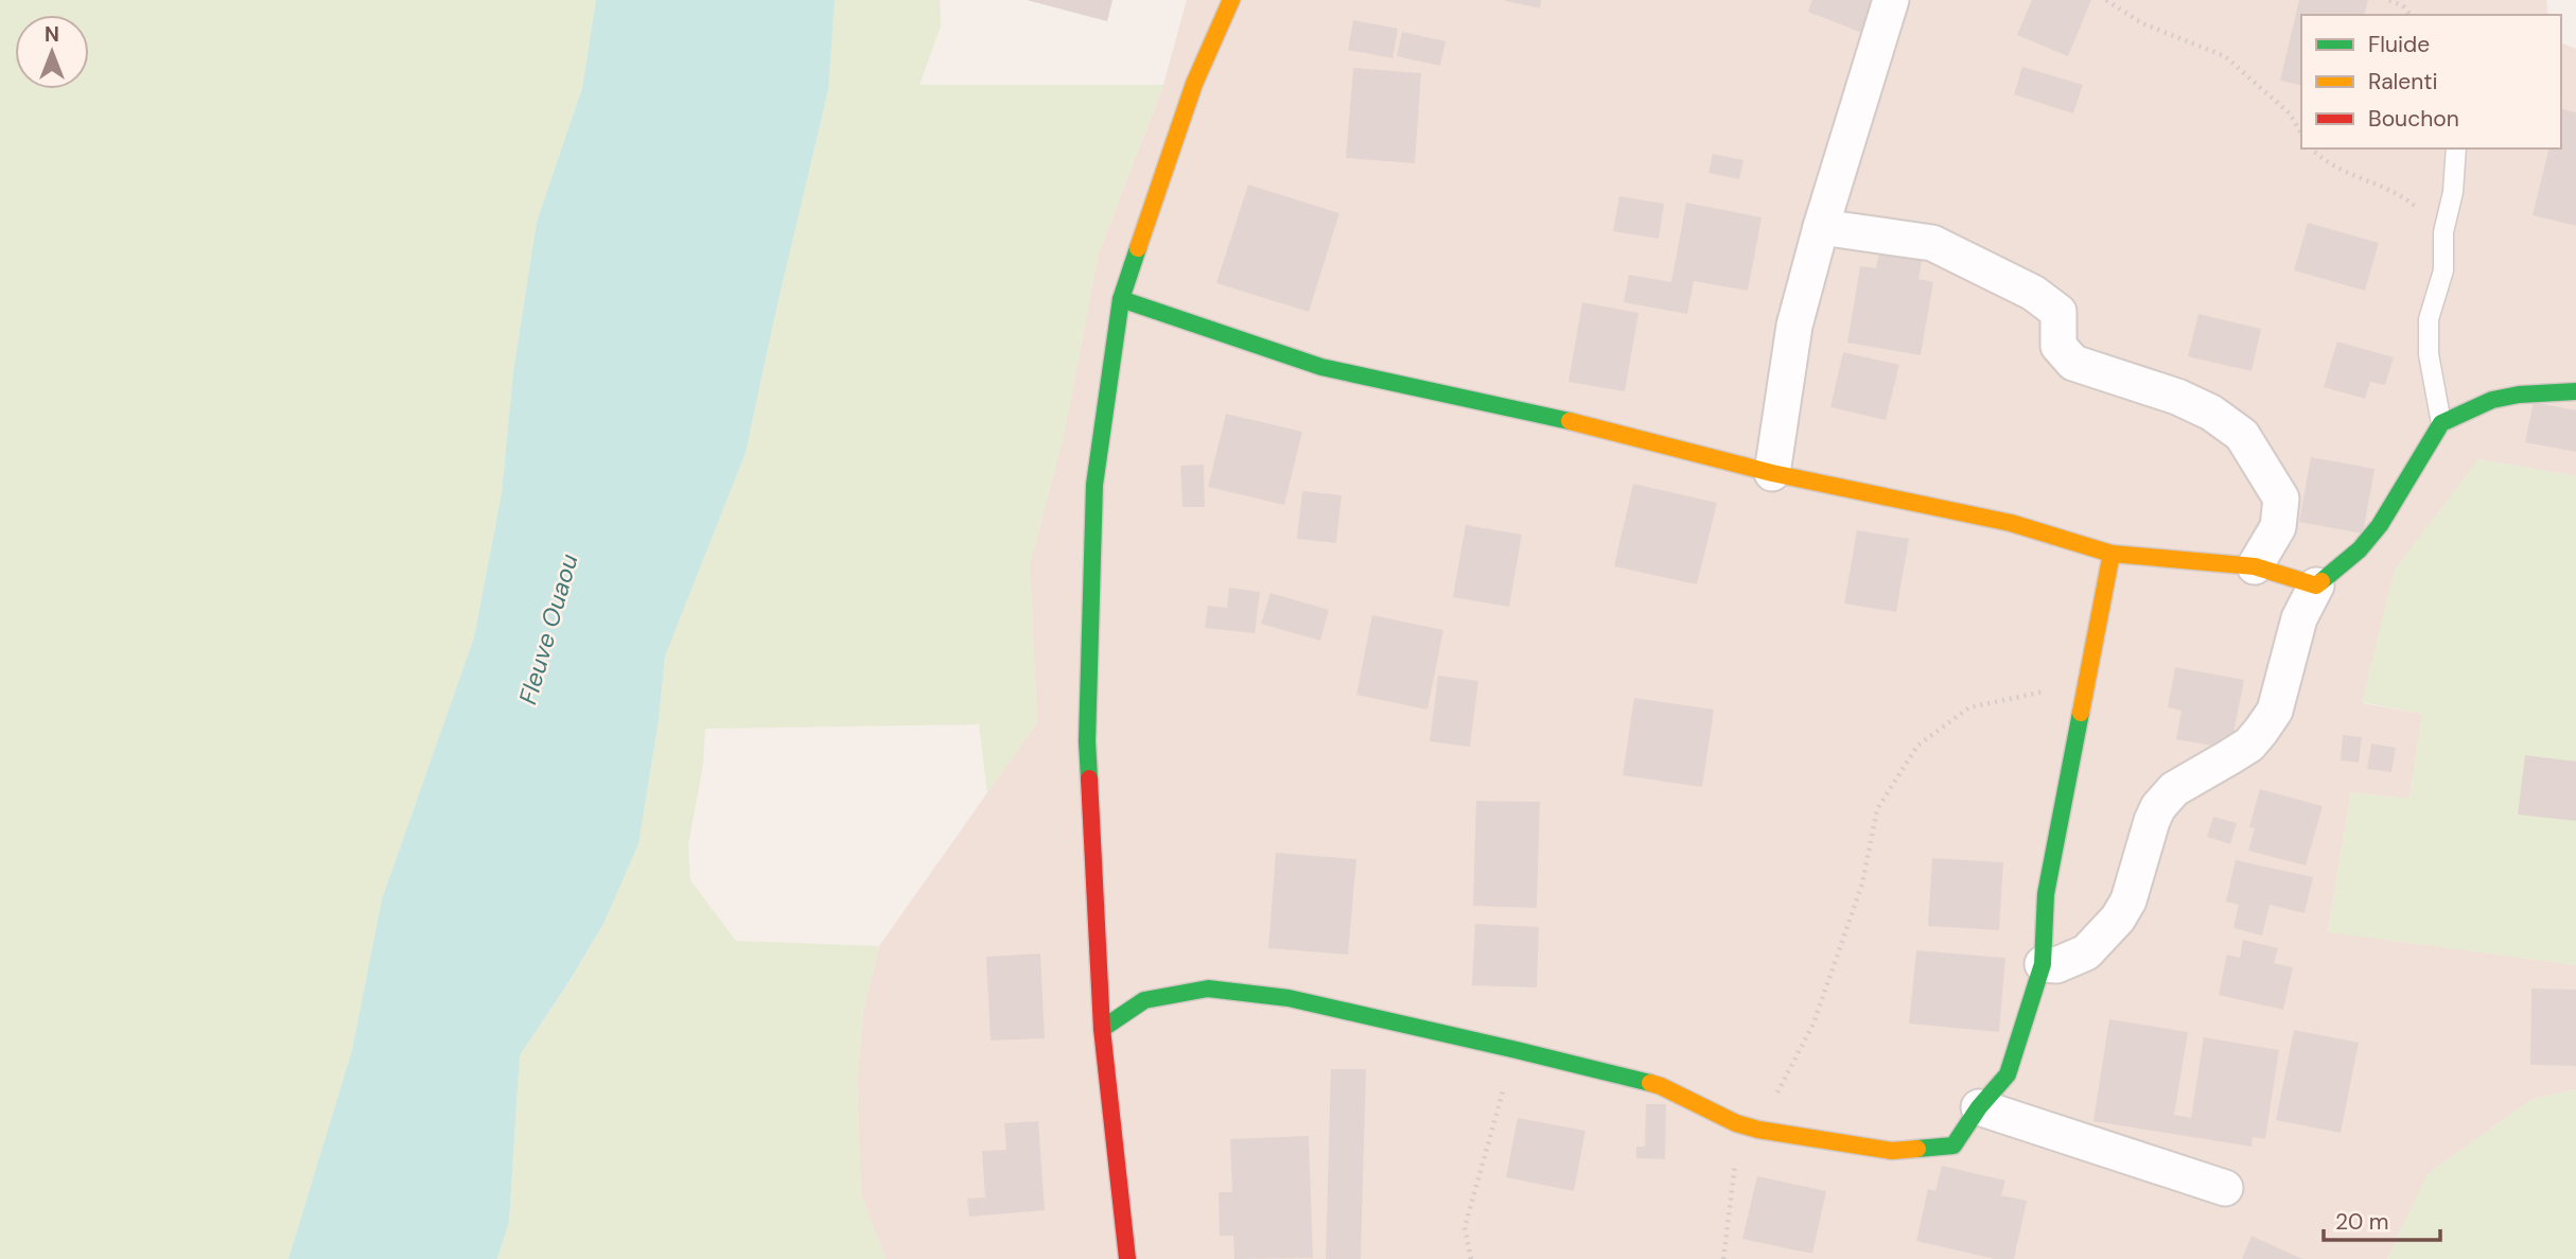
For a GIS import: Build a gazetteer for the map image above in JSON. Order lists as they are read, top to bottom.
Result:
{
  "water": ["Fleuve Ouaou"],
  "legend": ["Fluide", "Ralenti", "Bouchon"],
  "scale_bar": "20 m",
  "north": "top"
}
